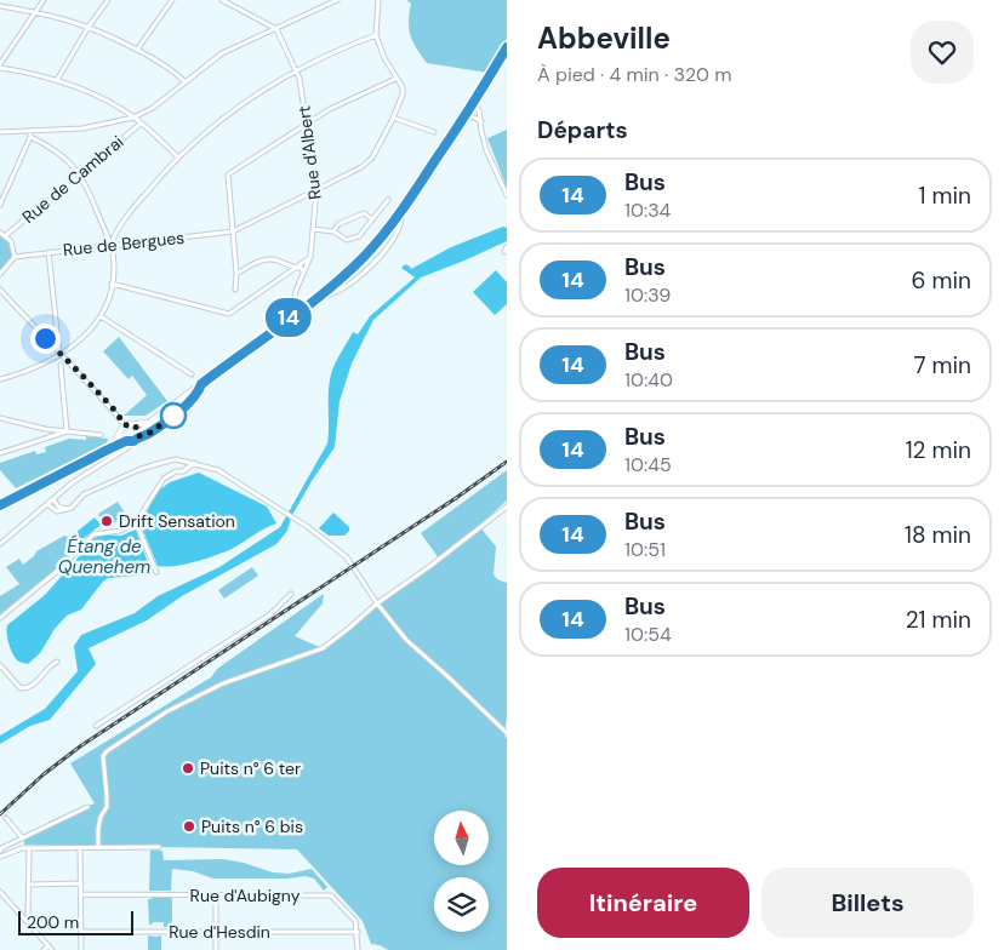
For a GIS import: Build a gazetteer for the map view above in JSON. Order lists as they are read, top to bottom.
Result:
{
  "streets": {
    "street": [
      "Rue d'Albert",
      "Rue de Cambrai",
      "Rue de Bergues",
      "Rue d'Aubigny",
      "Rue d'Hesdin"
    ]
  },
  "crossings": [
    ["Rue d'Albert", "Rue de Bergues"],
    ["Rue d'Aubigny", "Rue d'Hesdin"]
  ],
  "water": ["Étang de Quenehem"],
  "places": ["Drift Sensation", "Puits n° 6 ter", "Puits n° 6 bis"],
  "lines": ["bus line 14"],
  "scale_bar": "200 m",
  "north": "top",
  "page": {
    "on_map": "14",
    "heading": [
      ["Abbeville", "À pied · 4 min · 320 m"],
      "Départs"
    ],
    "list": [
      {
        "mark": "14",
        "name": "Bus",
        "note": "10:34",
        "value": "1 min"
      },
      {
        "mark": "14",
        "name": "Bus",
        "note": "10:39",
        "value": "6 min"
      },
      {
        "mark": "14",
        "name": "Bus",
        "note": "10:40",
        "value": "7 min"
      },
      {
        "mark": "14",
        "name": "Bus",
        "note": "10:45",
        "value": "12 min"
      },
      {
        "mark": "14",
        "name": "Bus",
        "note": "10:51",
        "value": "18 min"
      },
      {
        "mark": "14",
        "name": "Bus",
        "note": "10:54",
        "value": "21 min"
      }
    ],
    "buttons": ["Itinéraire", "Billets"],
    "scale": "200 m"
  }
}
